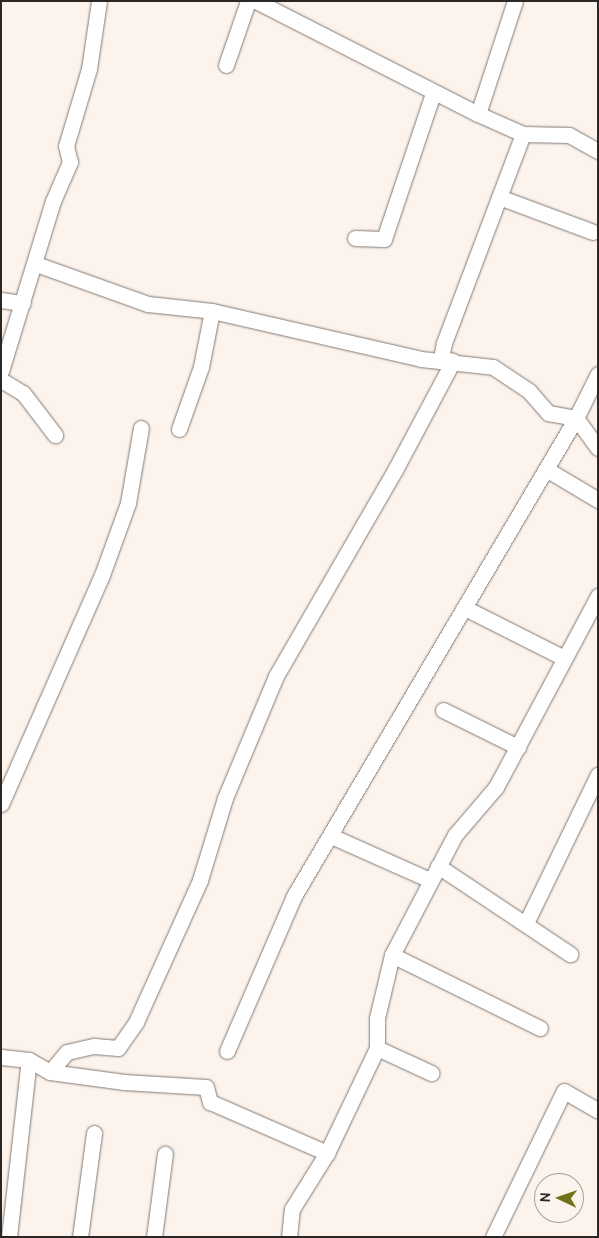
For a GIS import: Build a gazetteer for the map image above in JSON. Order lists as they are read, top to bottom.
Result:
{
  "north": "left"
}
